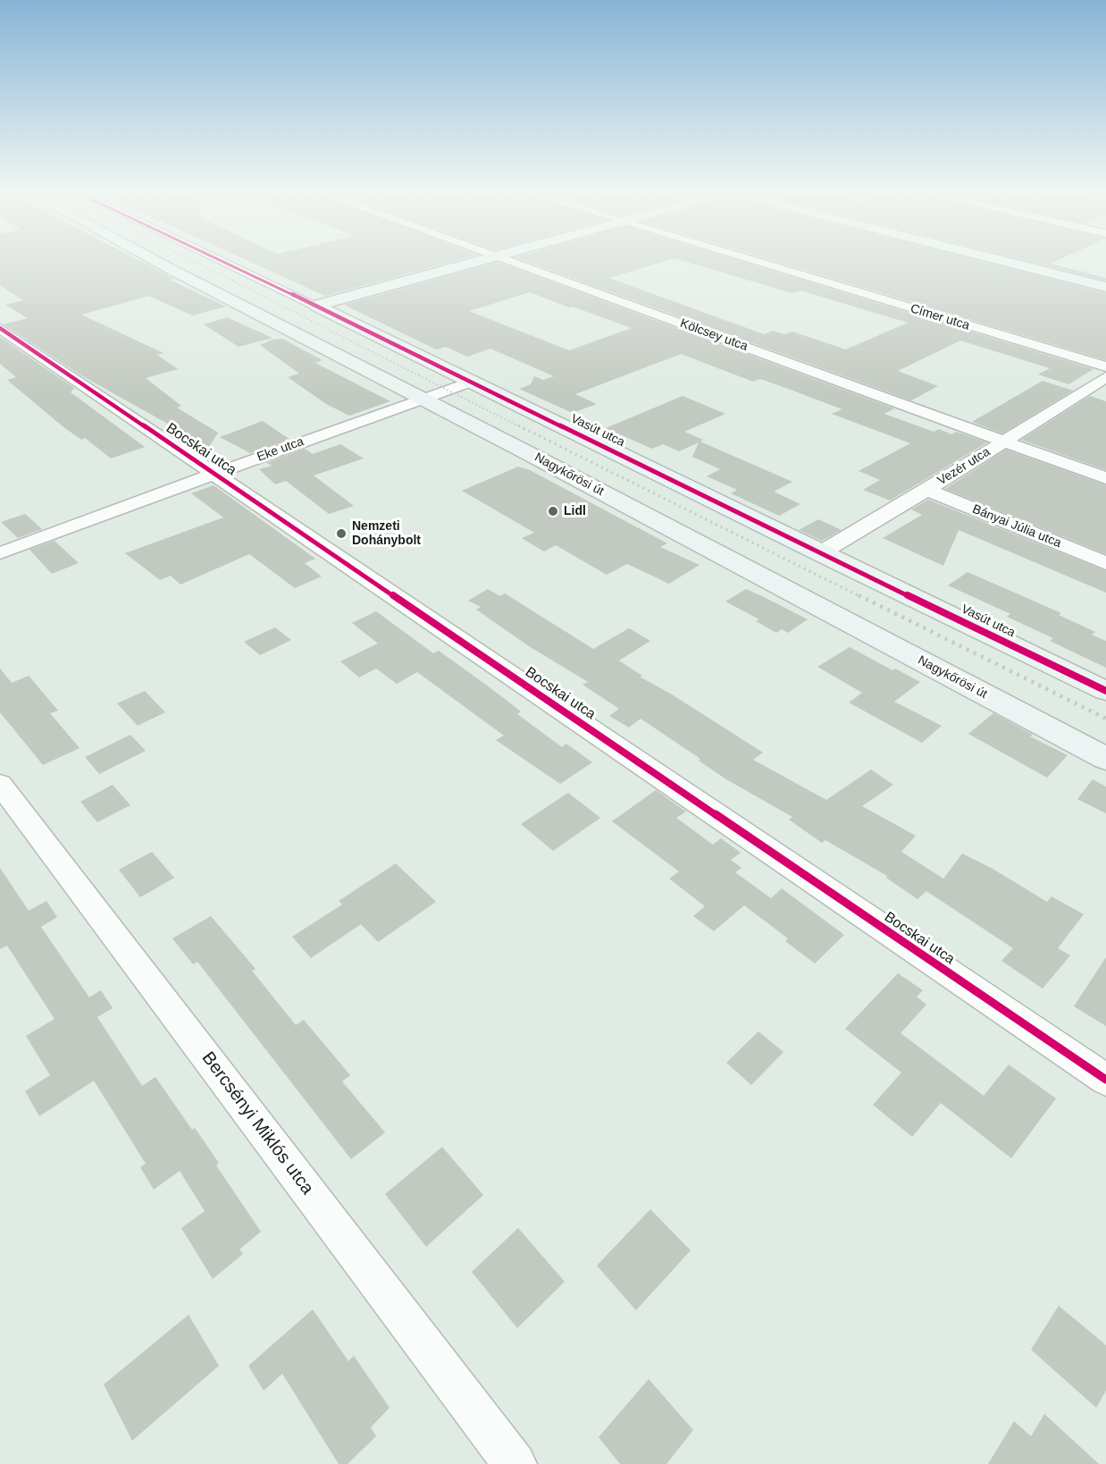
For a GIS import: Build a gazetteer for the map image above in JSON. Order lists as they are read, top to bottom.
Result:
{
  "streets": {
    "street": [
      "Címer utca",
      "Kölcsey utca",
      "Vasút utca",
      "Bocskai utca",
      "Eke utca",
      "Vezér utca",
      "Nagykőrösi út",
      "Bányai Júlia utca",
      "Bercsényi Miklós utca"
    ]
  },
  "crossings": [
    ["Kölcsey utca", "Vezér utca"],
    ["Vasút utca", "Eke utca"],
    ["Vasút utca", "Vezér utca"],
    ["Bocskai utca", "Eke utca"],
    ["Eke utca", "Nagykőrösi út"],
    ["Vezér utca", "Bányai Júlia utca"]
  ],
  "places": ["Lidl", "Nemzeti Dohánybolt"]
}
